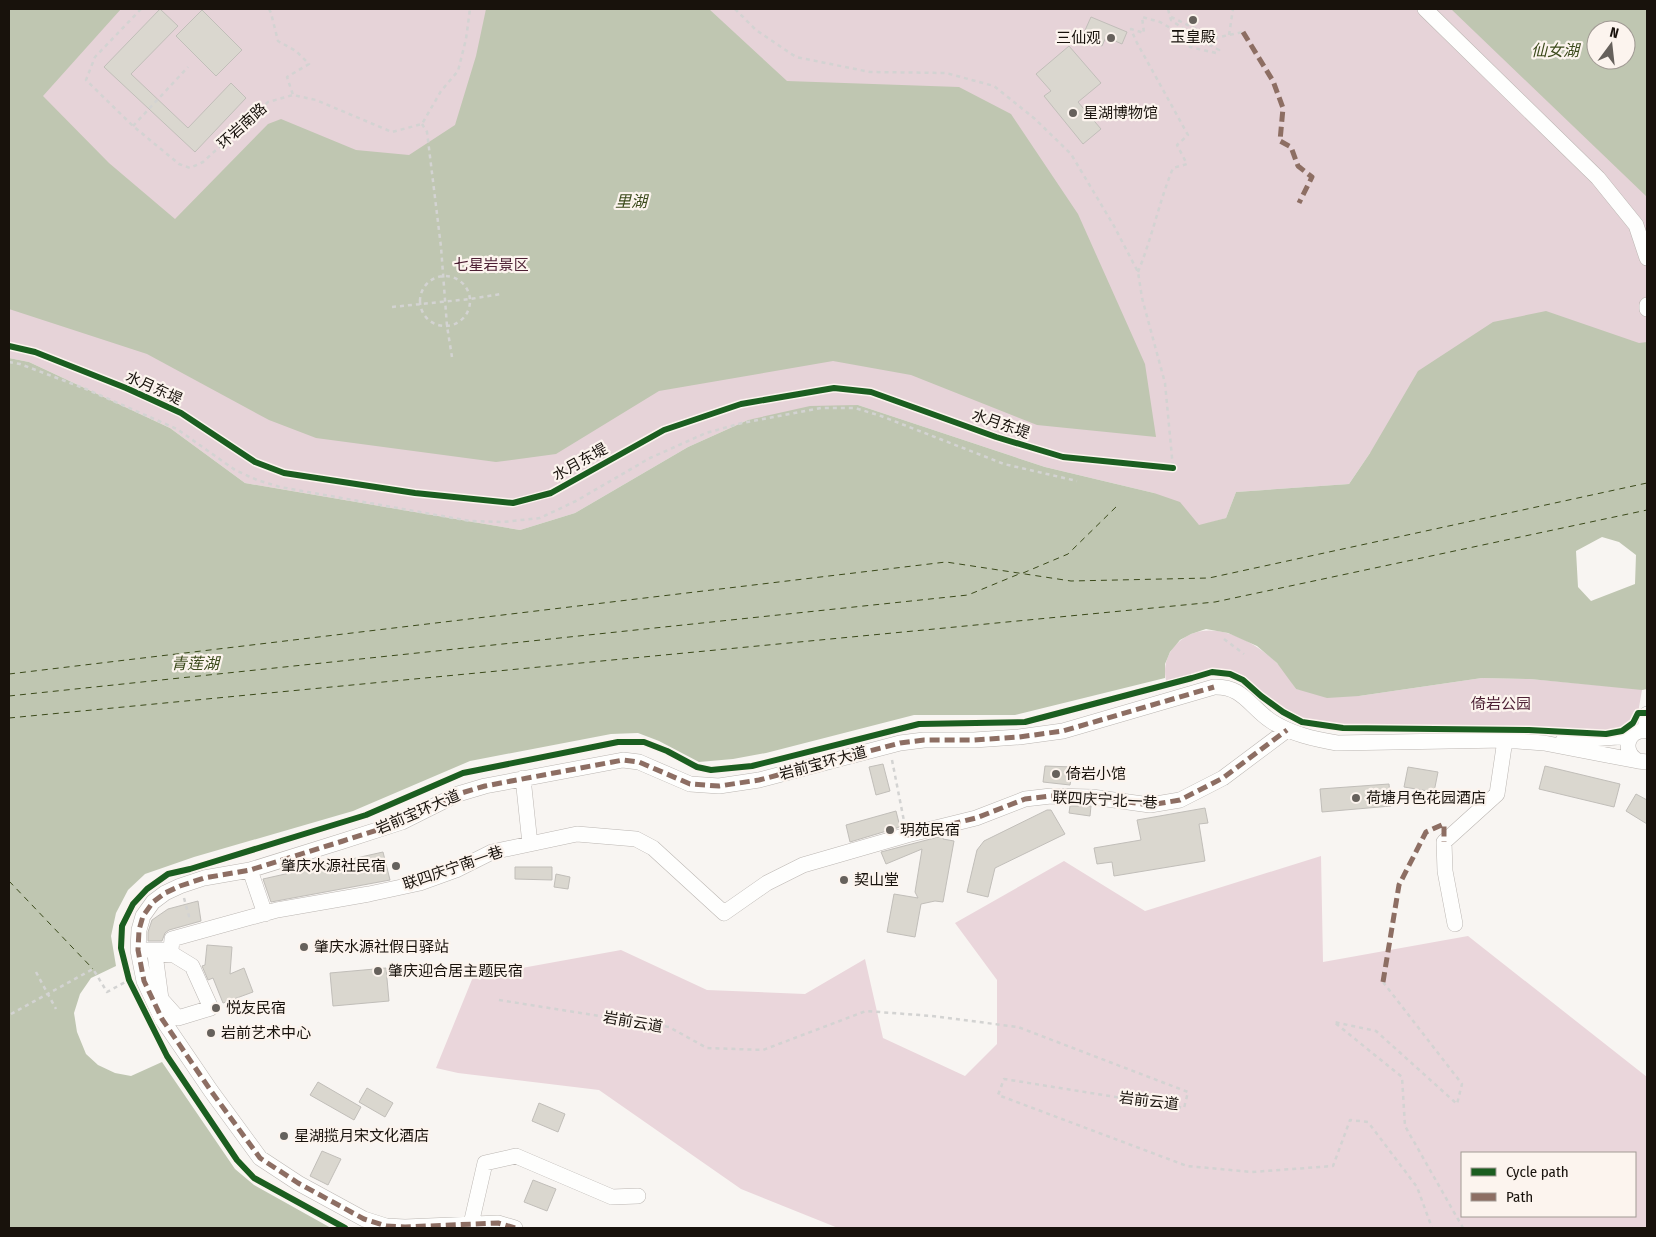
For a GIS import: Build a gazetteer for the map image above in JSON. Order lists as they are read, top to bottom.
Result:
{
  "streets": {
    "street": ["岩前宝环大道", "联四庆宁北一巷", "联四庆宁南一巷"],
    "path": ["环岩南路", "岩前云道"],
    "cycle path": ["水月东堤"]
  },
  "crossings": [
    ["岩前宝环大道", "联四庆宁北一巷"],
    ["岩前宝环大道", "联四庆宁南一巷"],
    ["联四庆宁北一巷", "联四庆宁南一巷"]
  ],
  "water": ["仙女湖", "里湖", "青莲湖"],
  "parks": ["七星岩景区", "倚岩公园"],
  "places": [
    "玉皇殿",
    "三仙观",
    "星湖博物馆",
    "倚岩小馆",
    "荷塘月色花园酒店",
    "玥苑民宿",
    "肇庆水源社民宿",
    "契山堂",
    "肇庆水源社假日驿站",
    "肇庆迎合居主题民宿",
    "悦友民宿",
    "岩前艺术中心",
    "星湖揽月宋文化酒店"
  ],
  "legend": ["Cycle path", "Path"],
  "north": "top"
}
